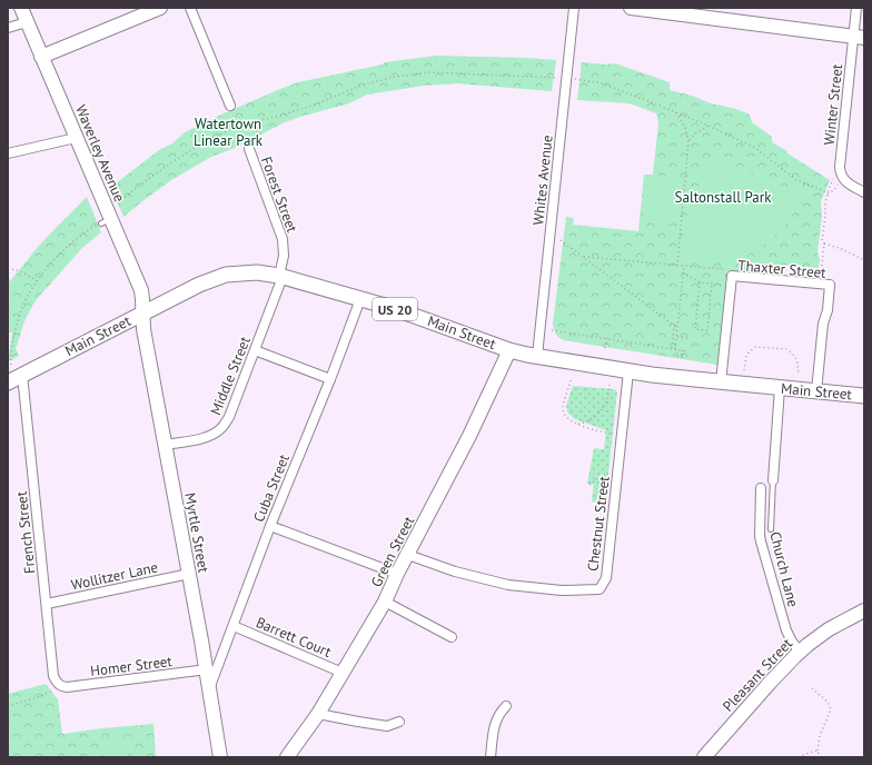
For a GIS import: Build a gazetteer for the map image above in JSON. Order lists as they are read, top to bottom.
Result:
{
  "streets": {
    "main road": ["US 20", "Main Street"],
    "street": [
      "Winter Street",
      "Waverley Avenue",
      "Whites Avenue",
      "Forest Street",
      "Thaxter Street",
      "Middle Street",
      "Cuba Street",
      "Chestnut Street",
      "French Street",
      "Myrtle Street",
      "Green Street",
      "Church Lane",
      "Wollitzer Lane",
      "Barrett Court",
      "Homer Street",
      "Pleasant Street"
    ]
  },
  "crossings": [
    ["Waverley Avenue", "Main Street"],
    ["Waverley Avenue", "Myrtle Street"],
    ["Whites Avenue", "Main Street"],
    ["Forest Street", "Main Street"],
    ["Forest Street", "Middle Street"],
    ["Thaxter Street", "Main Street"],
    ["Main Street", "Middle Street"],
    ["Main Street", "Cuba Street"],
    ["Main Street", "Chestnut Street"],
    ["Main Street", "French Street"],
    ["Main Street", "Myrtle Street"],
    ["Main Street", "Green Street"],
    ["Middle Street", "Myrtle Street"],
    ["Cuba Street", "Myrtle Street"],
    ["Cuba Street", "Barrett Court"],
    ["Chestnut Street", "Green Street"],
    ["French Street", "Wollitzer Lane"],
    ["French Street", "Homer Street"],
    ["Myrtle Street", "Wollitzer Lane"],
    ["Myrtle Street", "Homer Street"],
    ["Green Street", "Barrett Court"],
    ["Church Lane", "Pleasant Street"]
  ],
  "parks": ["Watertown Linear Park", "Saltonstall Park"]
}
